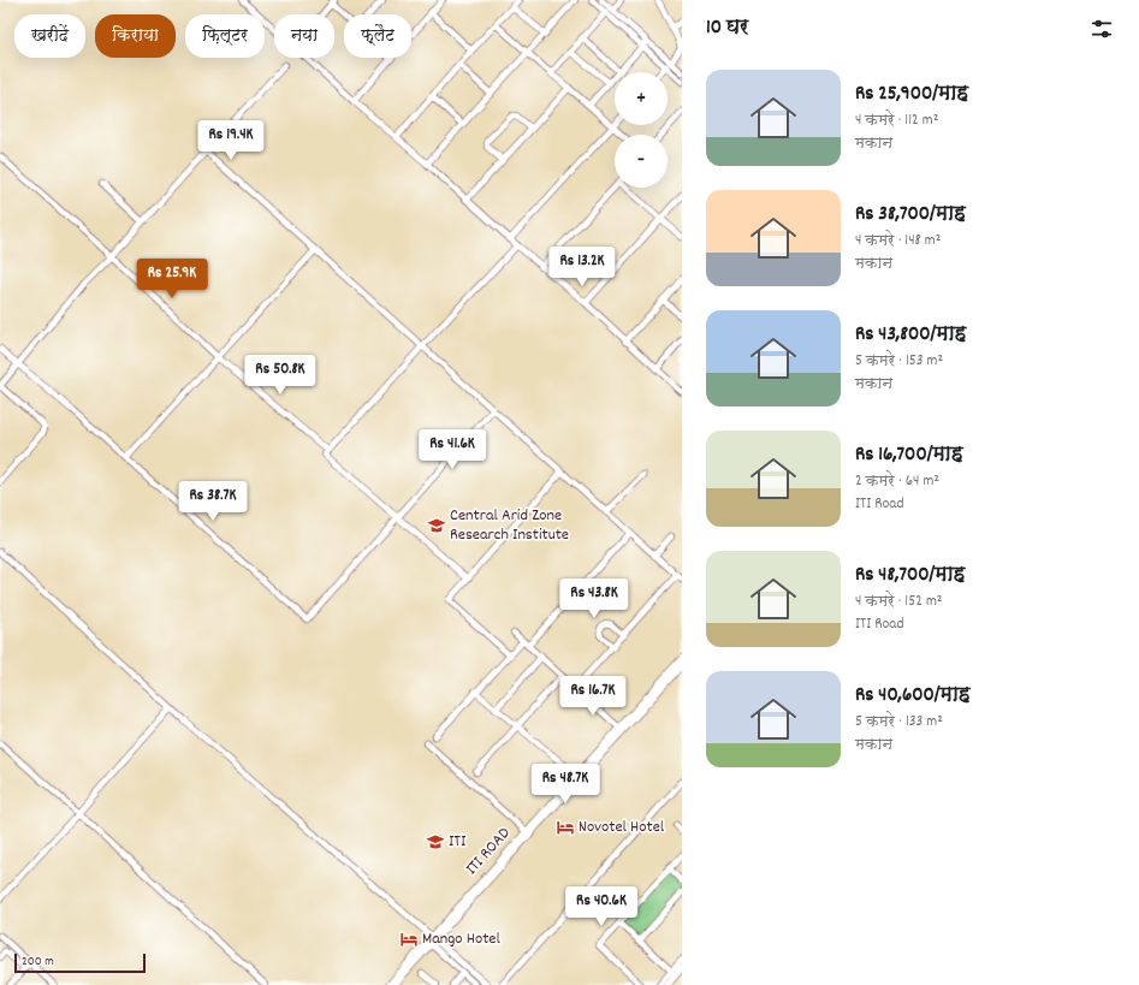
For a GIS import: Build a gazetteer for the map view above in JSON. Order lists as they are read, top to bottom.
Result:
{
  "streets": {
    "street": ["ITI ROAD"]
  },
  "places": {
    "school or university": ["Central Arid Zone Research Institute", "ITI"],
    "hotel": ["Novotel Hotel", "Mango Hotel"]
  },
  "scale_bar": "200 m",
  "page": {
    "heading": "10 घर",
    "chip": [
      "खरीदें",
      "किराया",
      "फ़िल्टर",
      "नया",
      "फ़्लैट"
    ],
    "list": [
      {
        "name": "Rs 25,900/माह",
        "note": "4 कमरे · 112 m² · मकान"
      },
      {
        "name": "Rs 38,700/माह",
        "note": "4 कमरे · 148 m² · मकान"
      },
      {
        "name": "Rs 43,800/माह",
        "note": "5 कमरे · 153 m² · मकान"
      },
      {
        "name": "Rs 16,700/माह",
        "note": "2 कमरे · 64 m² · ITI Road"
      },
      {
        "name": "Rs 48,700/माह",
        "note": "4 कमरे · 152 m² · ITI Road"
      },
      {
        "name": "Rs 40,600/माह",
        "note": "5 कमरे · 133 m² · मकान"
      }
    ],
    "map_buttons": ["+", "−"],
    "price": [
      "Rs 19.4K",
      "Rs 13.2K",
      "Rs 25.9K",
      "Rs 50.8K",
      "Rs 41.6K",
      "Rs 38.7K",
      "Rs 43.8K",
      "Rs 16.7K",
      "Rs 48.7K",
      "Rs 40.6K"
    ],
    "scale": "200 m"
  }
}
